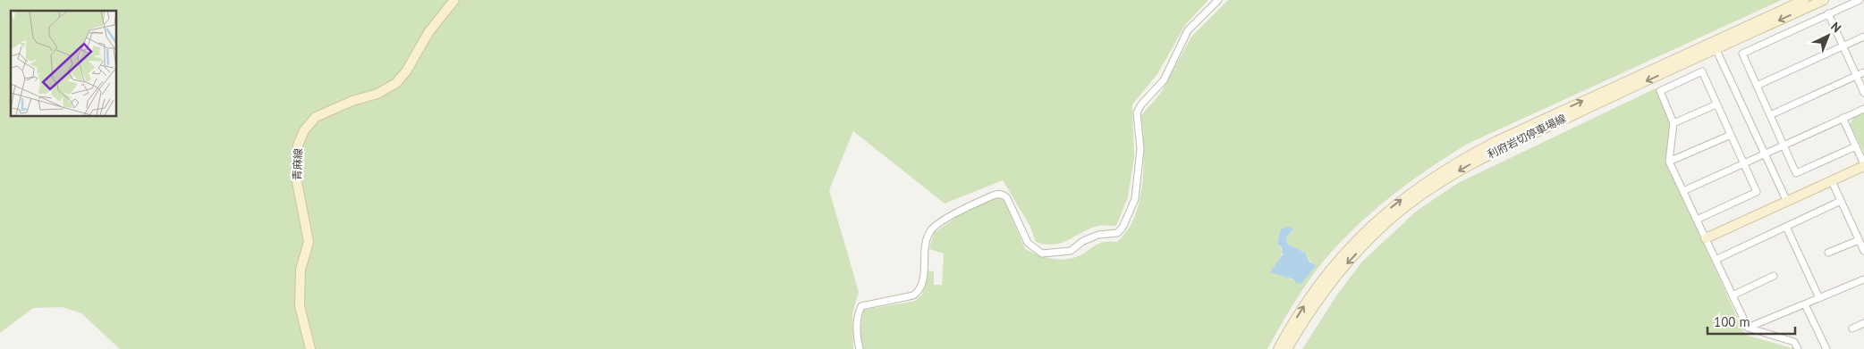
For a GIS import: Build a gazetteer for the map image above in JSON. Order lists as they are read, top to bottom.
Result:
{
  "streets": {
    "main road": ["利府岩切停車場線", "青麻線"]
  },
  "scale_bar": "100 m",
  "north": "top right"
}
